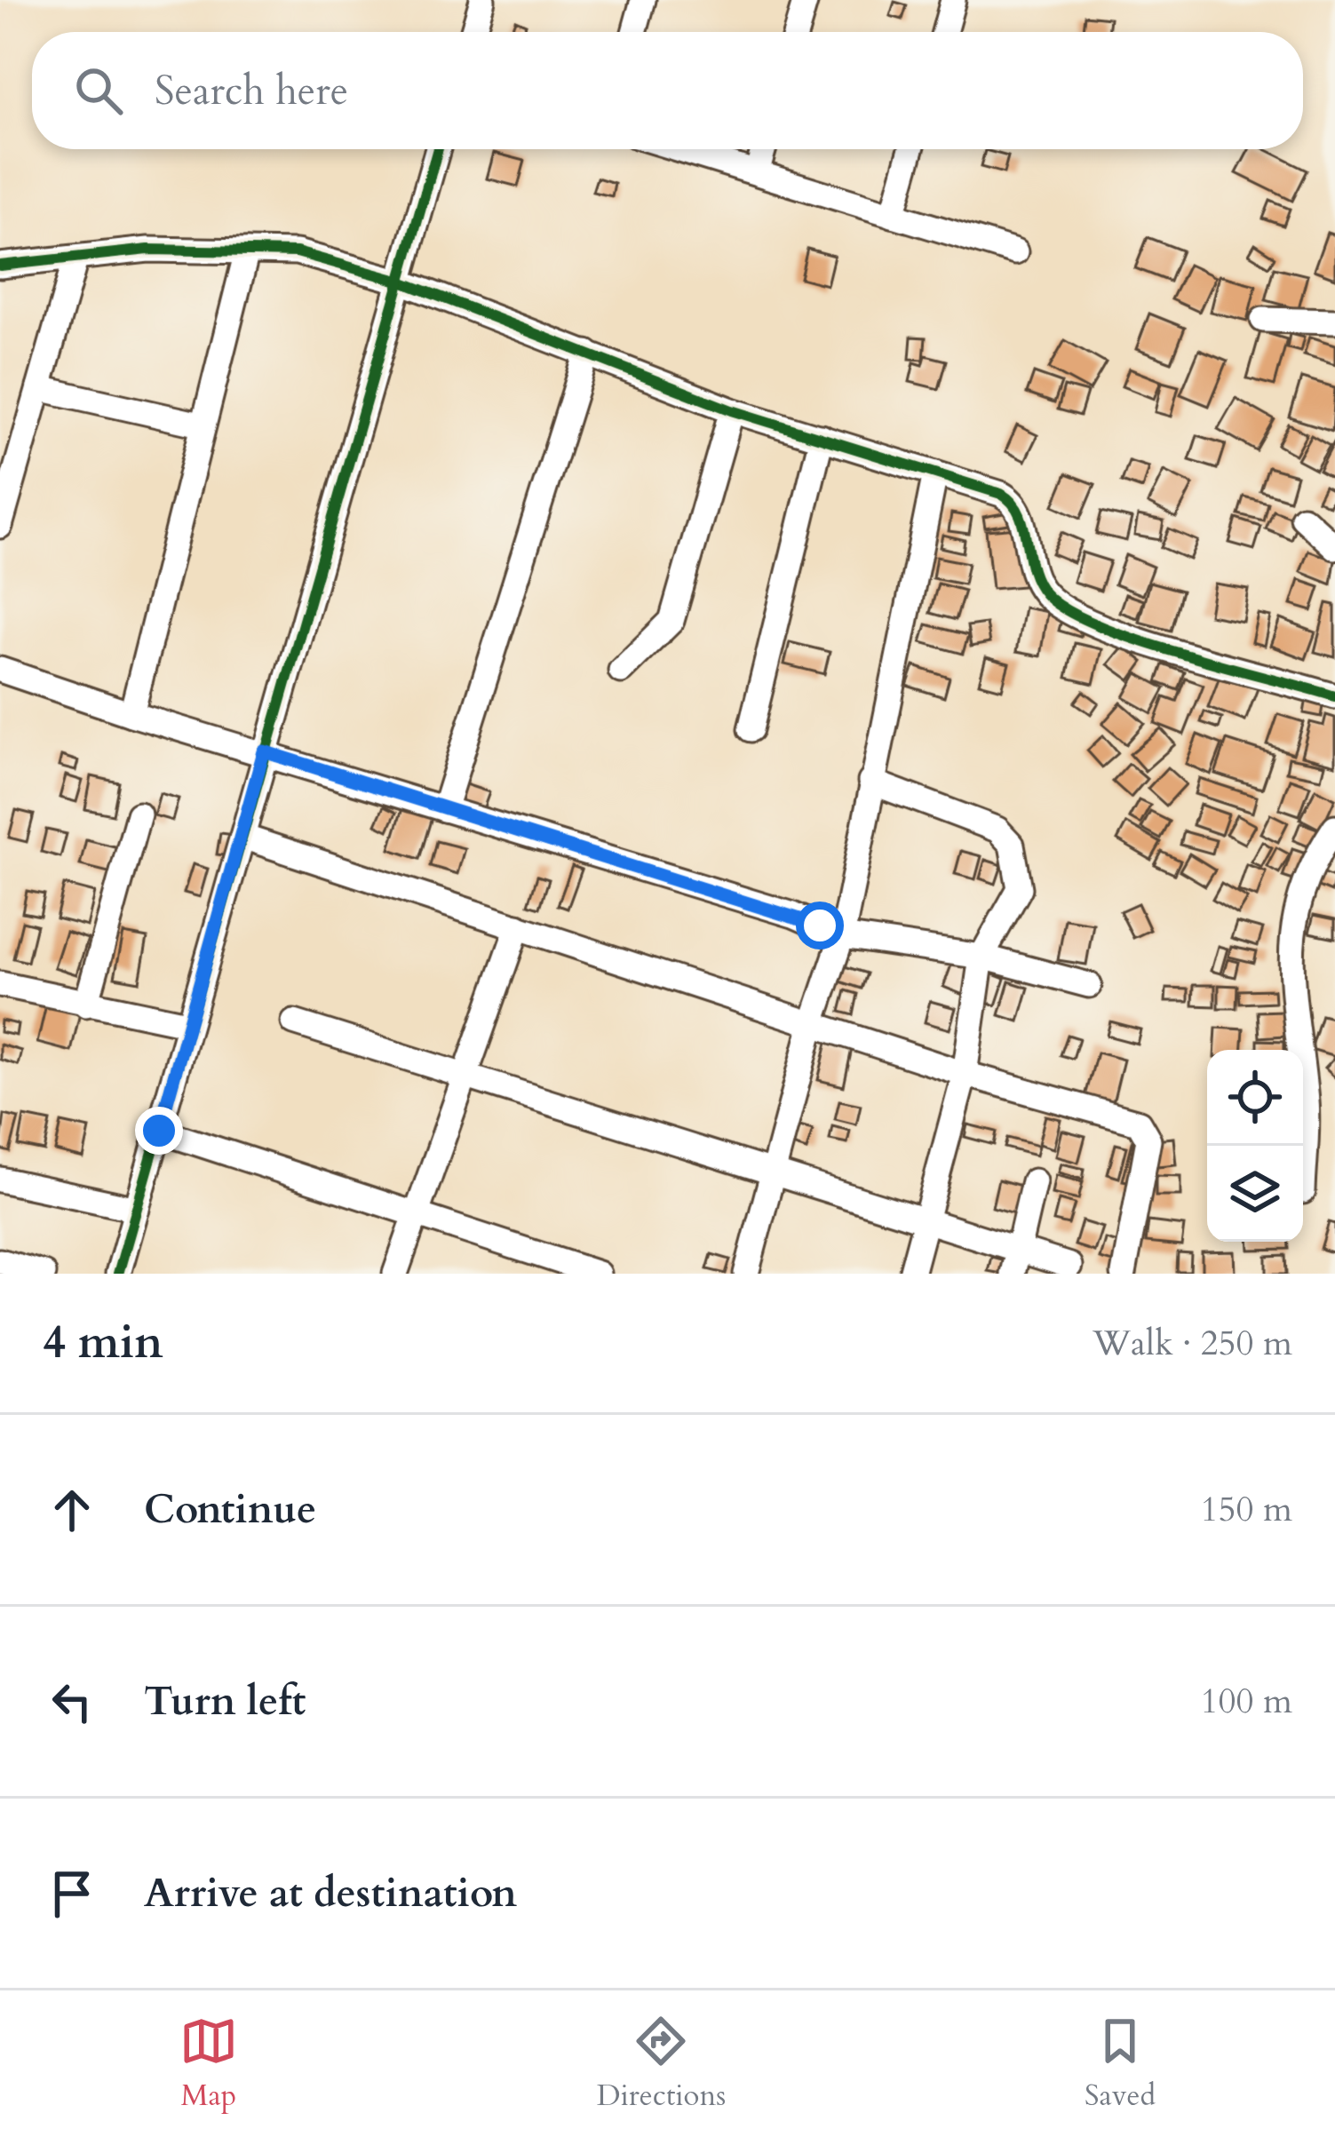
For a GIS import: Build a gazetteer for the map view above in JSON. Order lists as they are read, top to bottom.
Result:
{
  "page": {
    "search": "Search here",
    "heading": ["4 min", "Walk · 250 m"],
    "list": [
      ["Continue", "150 m"],
      ["Turn left", "100 m"],
      "Arrive at destination"
    ],
    "nav": ["Map", "Directions", "Saved"]
  }
}
